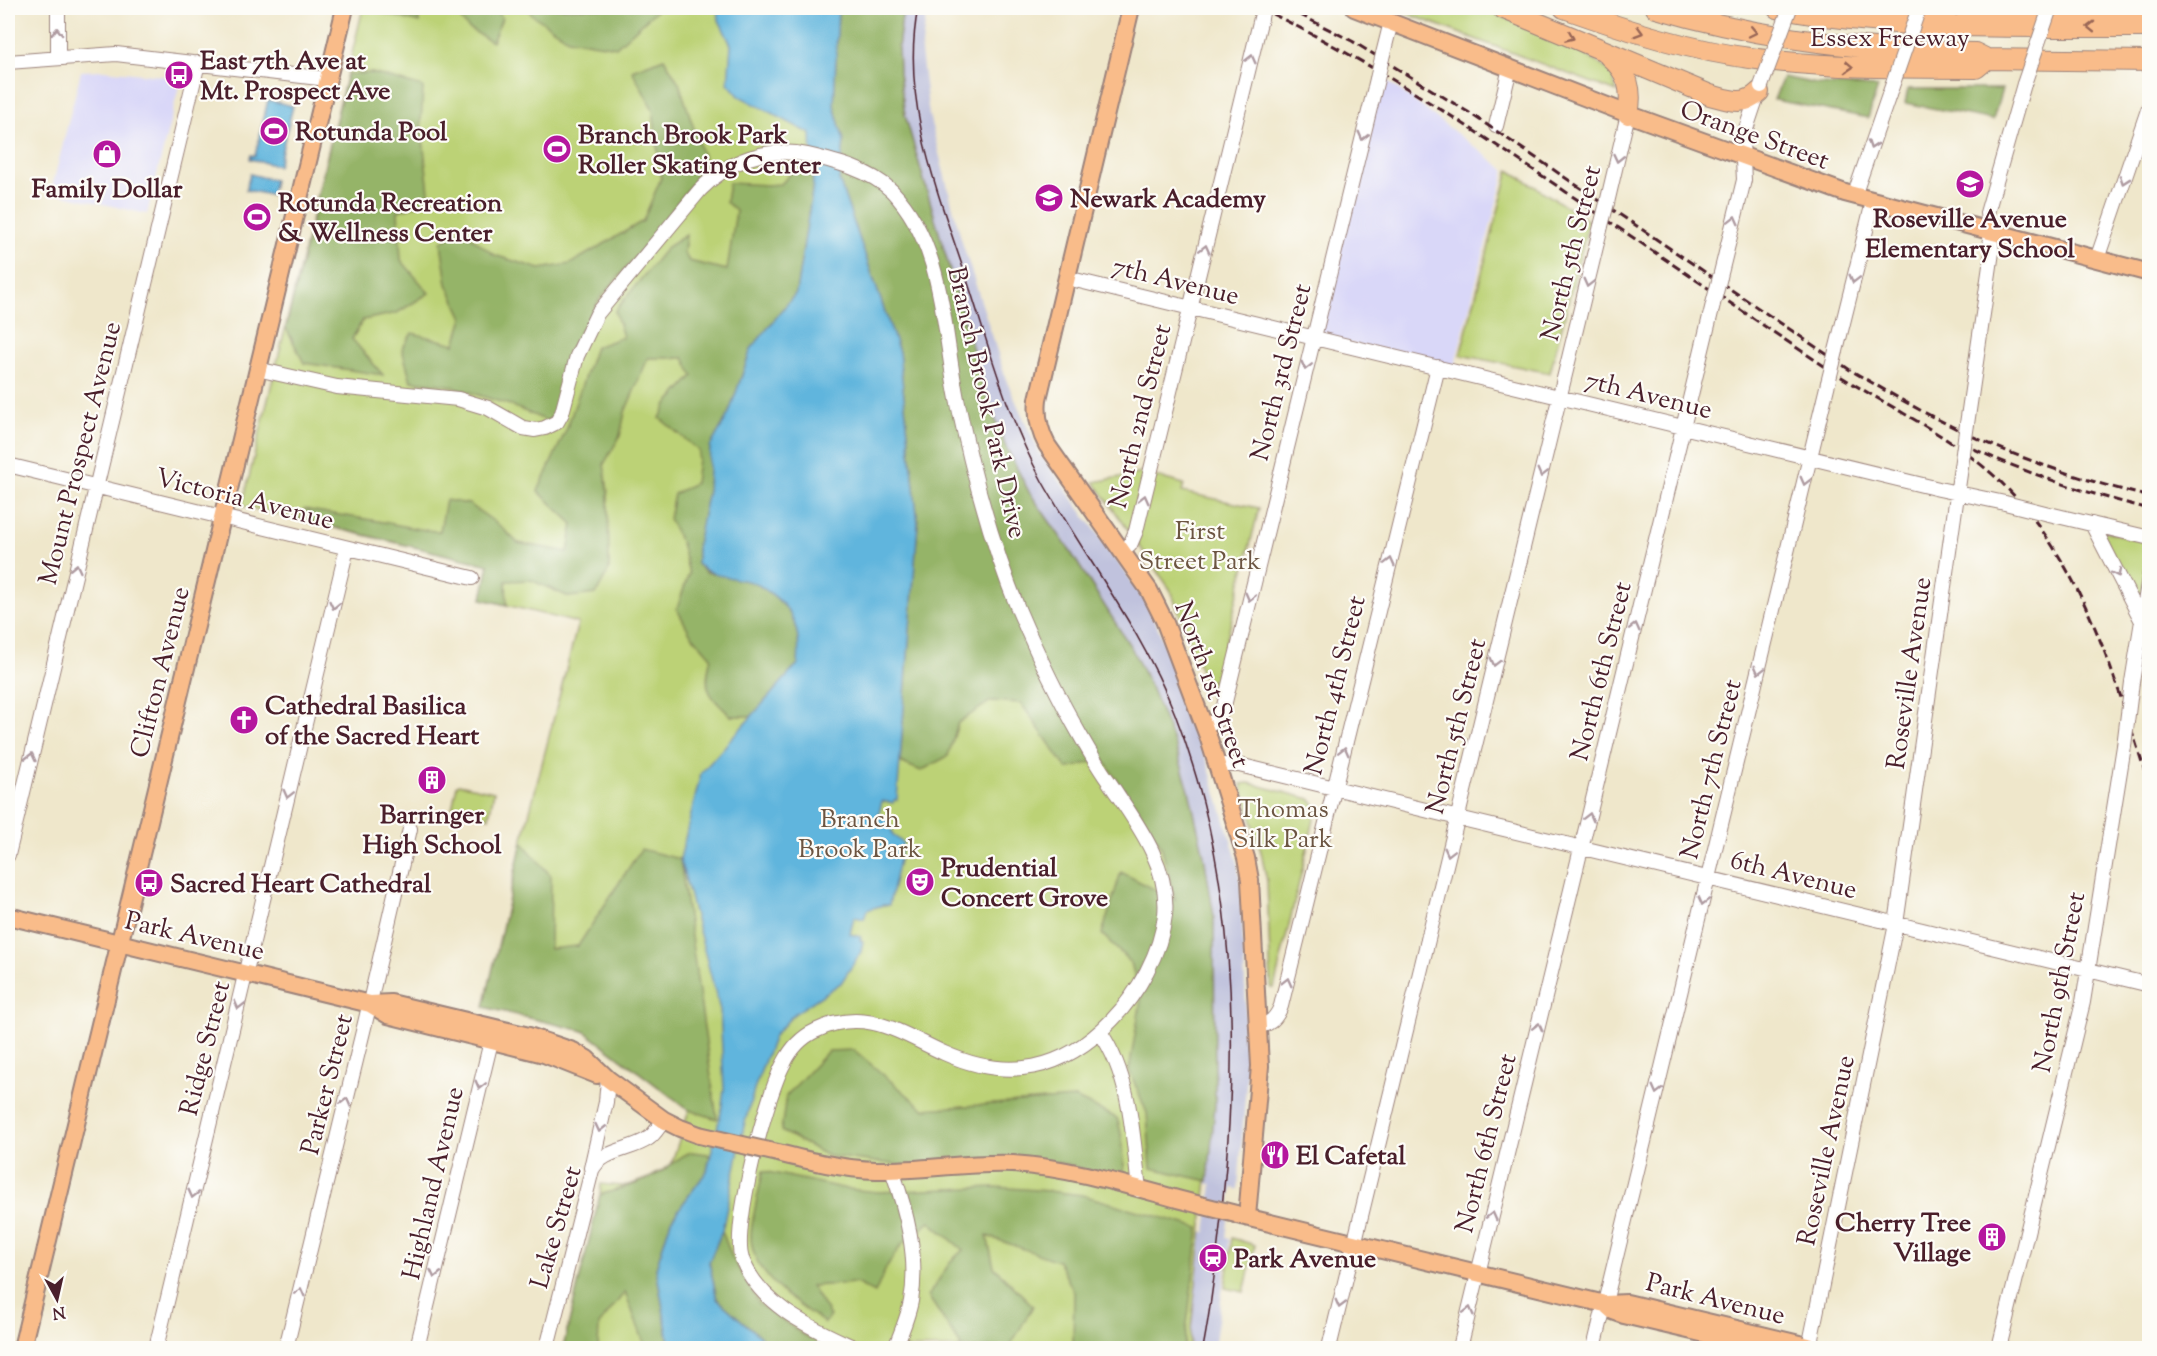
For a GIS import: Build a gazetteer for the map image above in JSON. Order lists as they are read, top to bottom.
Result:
{
  "streets": {
    "highway": ["Essex Freeway"],
    "main road": [
      "Orange Street",
      "Clifton Avenue",
      "North 1st Street",
      "Park Avenue"
    ],
    "street": [
      "North 5th Street",
      "7th Avenue",
      "North 3rd Street",
      "Branch Brook Park Drive",
      "North 2nd Street",
      "Mount Prospect Avenue",
      "Victoria Avenue",
      "North 6th Street",
      "Roseville Avenue",
      "North 4th Street",
      "North 7th Street",
      "6th Avenue",
      "North 9th Street",
      "Ridge Street",
      "Parker Street",
      "Highland Avenue",
      "Lake Street"
    ]
  },
  "crossings": [
    ["Orange Street", "North 5th Street"],
    ["Orange Street", "North 3rd Street"],
    ["Orange Street", "North 6th Street"],
    ["Orange Street", "Roseville Avenue"],
    ["Orange Street", "North 7th Street"],
    ["North 5th Street", "7th Avenue"],
    ["North 5th Street", "6th Avenue"],
    ["North 5th Street", "Park Avenue"],
    ["7th Avenue", "North 3rd Street"],
    ["7th Avenue", "North 2nd Street"],
    ["7th Avenue", "North 6th Street"],
    ["7th Avenue", "Roseville Avenue"],
    ["7th Avenue", "North 1st Street"],
    ["7th Avenue", "North 4th Street"],
    ["7th Avenue", "North 7th Street"],
    ["North 3rd Street", "North 1st Street"],
    ["Branch Brook Park Drive", "Clifton Avenue"],
    ["North 2nd Street", "North 1st Street"],
    ["Mount Prospect Avenue", "Victoria Avenue"],
    ["Victoria Avenue", "Clifton Avenue"],
    ["Victoria Avenue", "Ridge Street"],
    ["North 6th Street", "6th Avenue"],
    ["North 6th Street", "Park Avenue"],
    ["Clifton Avenue", "Park Avenue"],
    ["Roseville Avenue", "6th Avenue"],
    ["Roseville Avenue", "Park Avenue"],
    ["North 1st Street", "North 4th Street"],
    ["North 1st Street", "6th Avenue"],
    ["North 4th Street", "6th Avenue"],
    ["North 7th Street", "6th Avenue"],
    ["North 7th Street", "Park Avenue"],
    ["6th Avenue", "North 9th Street"],
    ["Park Avenue", "Ridge Street"],
    ["Park Avenue", "Parker Street"],
    ["Park Avenue", "Highland Avenue"],
    ["Park Avenue", "Lake Street"]
  ],
  "one_way": [
    "North 5th Street",
    "North 3rd Street",
    "North 2nd Street",
    "Mount Prospect Avenue",
    "North 6th Street",
    "North 4th Street",
    "North 7th Street",
    "Ridge Street",
    "Parker Street",
    "Highland Avenue"
  ],
  "parks": ["First Street Park", "Thomas Silk Park", "Branch Brook Park"],
  "places": {
    "bus stop": ["East 7th Ave at Mt. Prospect Ave", "Sacred Heart Cathedral"],
    "sports": ["Rotunda Pool", "Branch Brook Park Roller Skating Center", "Rotunda Recreation & Wellness Center"],
    "shop": ["Family Dollar"],
    "school or university": ["Roseville Avenue Elementary School", "Newark Academy"],
    "church": ["Cathedral Basilica of the Sacred Heart"],
    "building": ["Barringer High School", "Cherry Tree Village"],
    "theatre": ["Prudential Concert Grove"],
    "restaurant": ["El Cafetal"],
    "station": ["Park Avenue"]
  },
  "north": "bottom"
}
